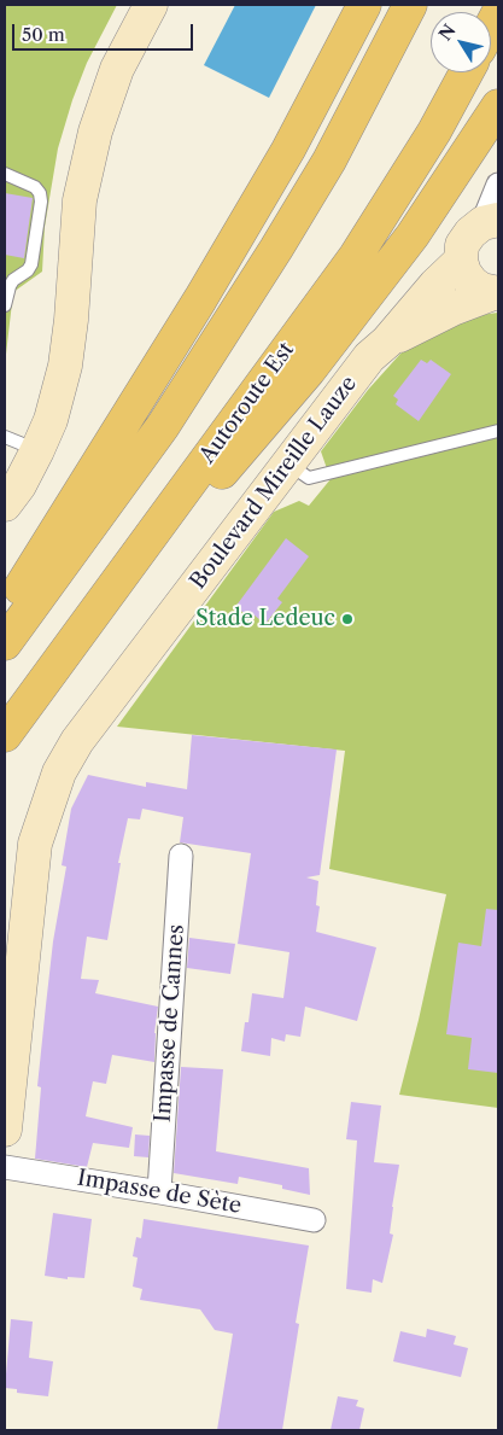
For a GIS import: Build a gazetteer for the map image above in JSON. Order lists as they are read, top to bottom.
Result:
{
  "streets": {
    "highway": ["Autoroute Est"],
    "street": ["Boulevard Mireille Lauze", "Impasse de Cannes", "Impasse de Sète"]
  },
  "crossings": [
    ["Impasse de Cannes", "Impasse de Sète"]
  ],
  "places": ["Stade Ledeuc"],
  "scale_bar": "50 m",
  "north": "top left"
}
